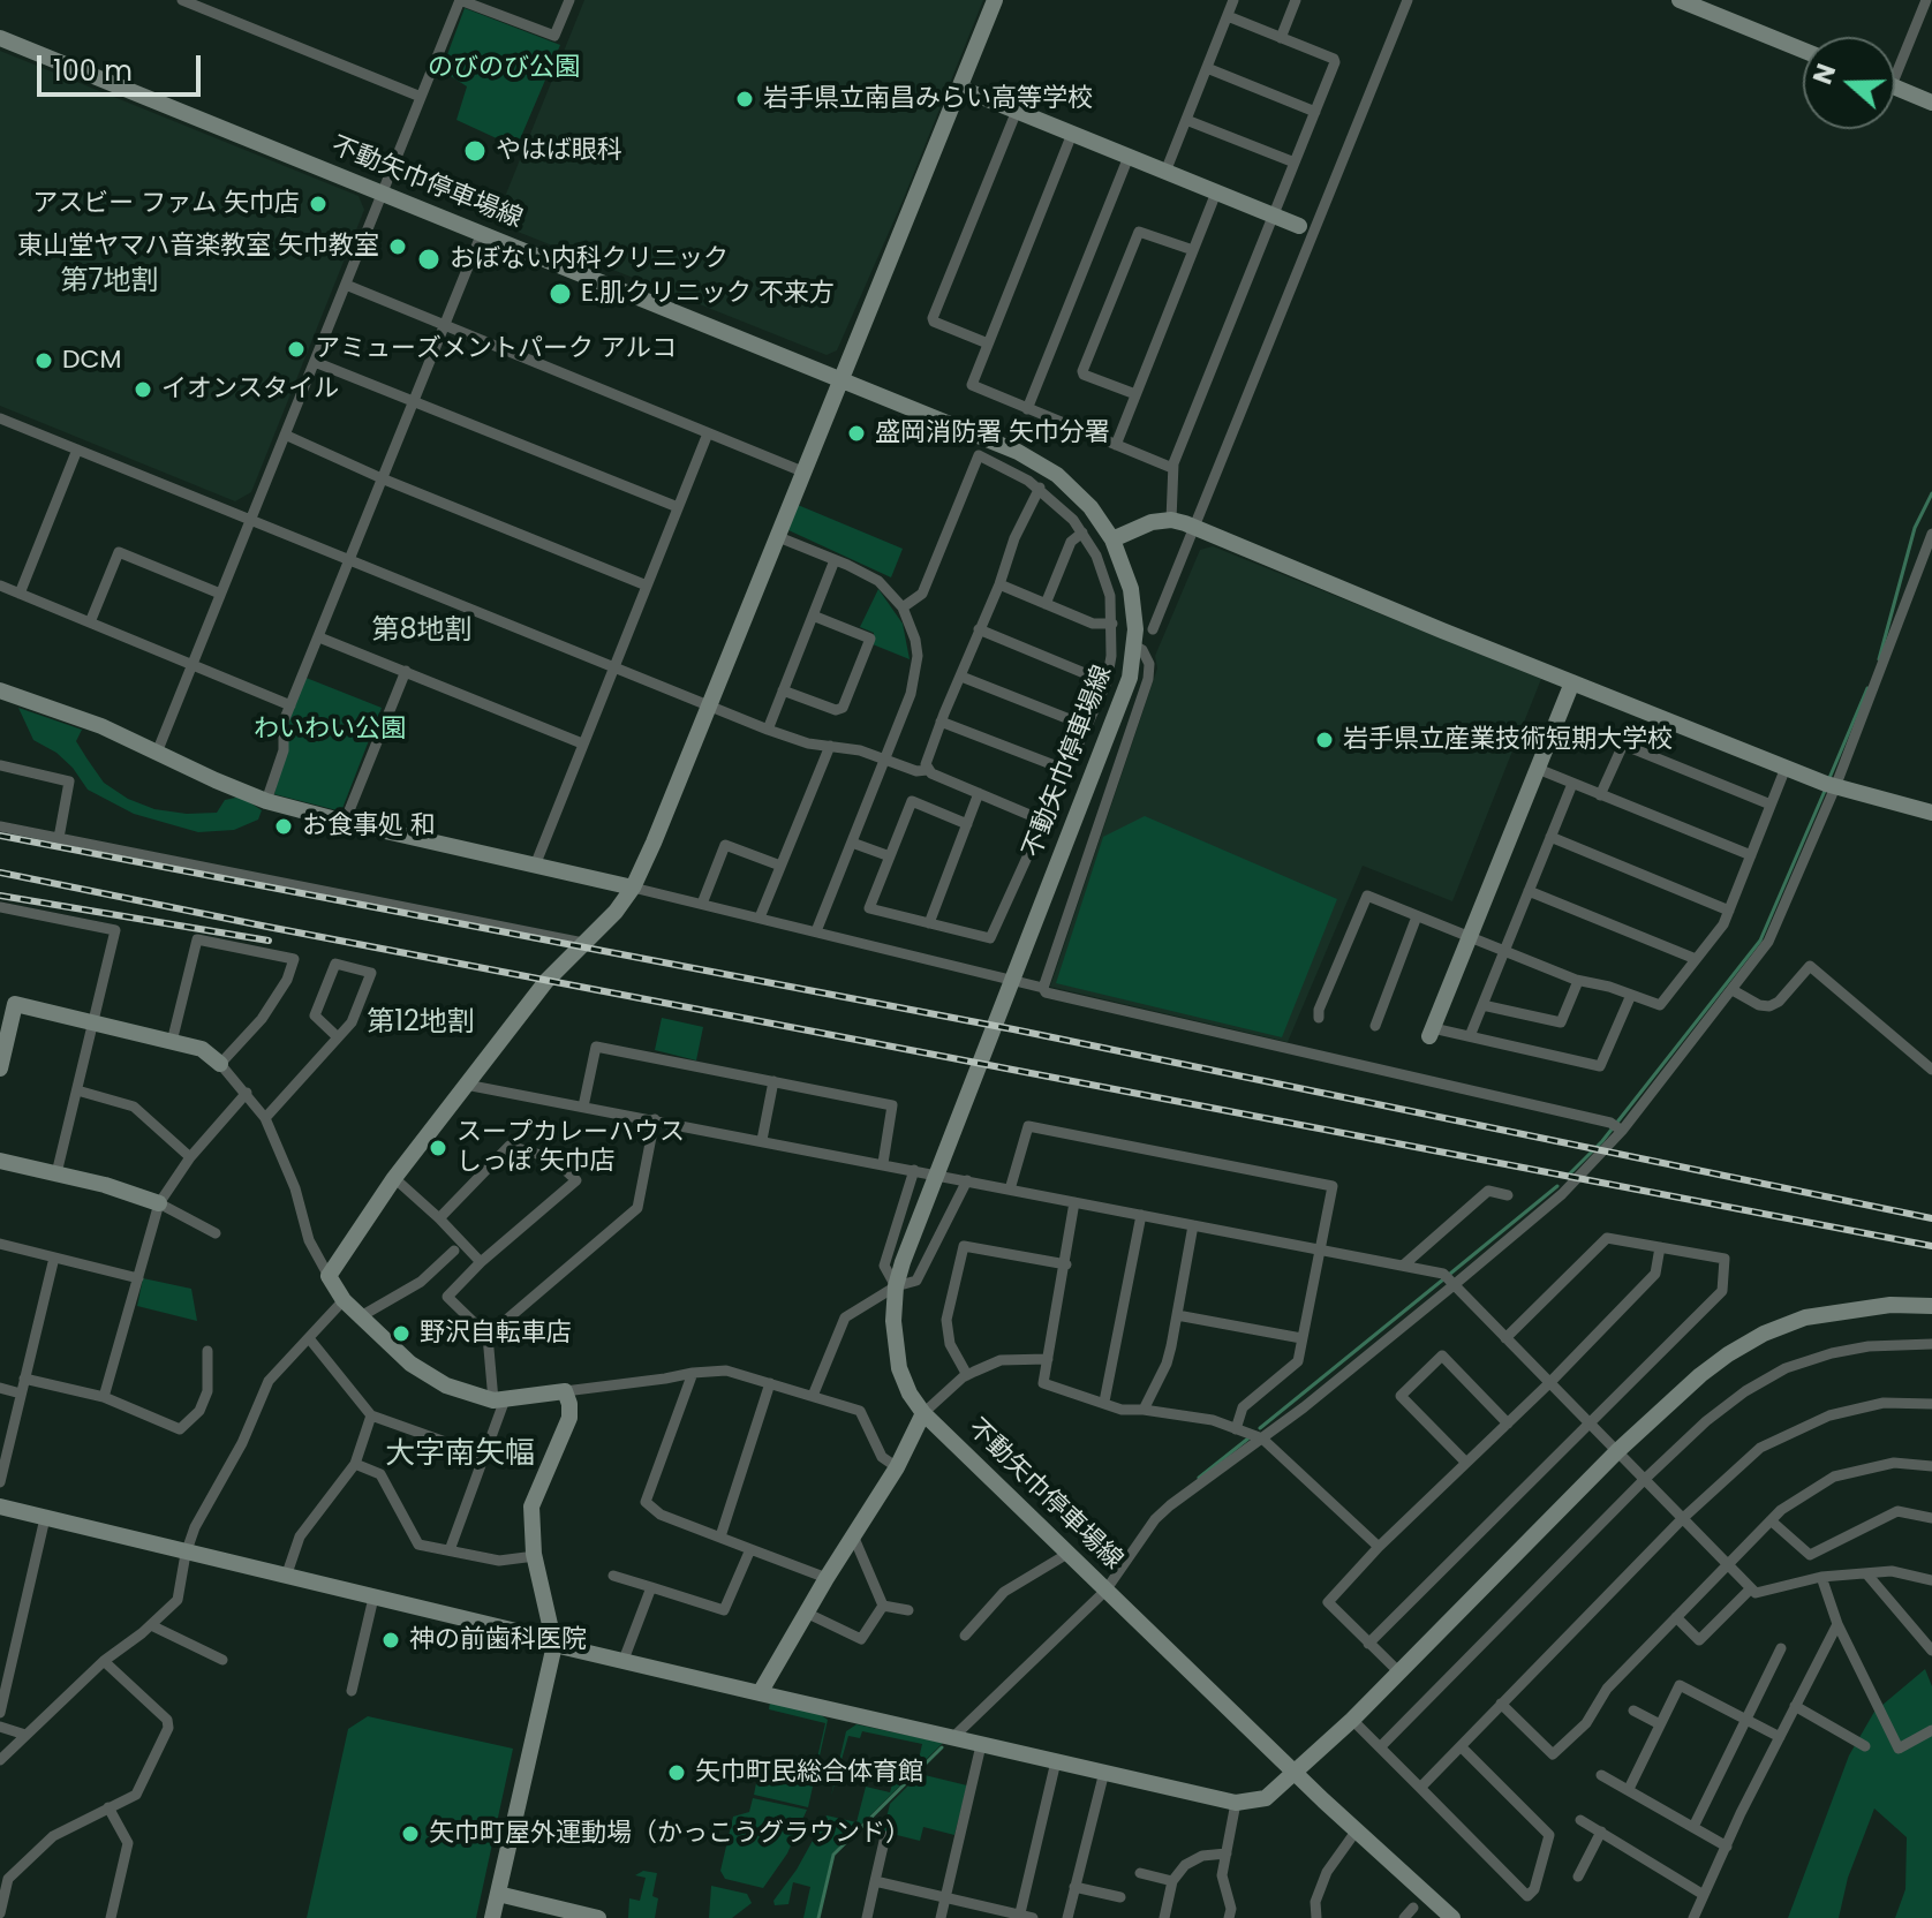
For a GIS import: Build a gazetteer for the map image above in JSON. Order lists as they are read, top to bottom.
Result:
{
  "streets": {
    "street": ["不動矢巾停車場線"]
  },
  "districts": [
    "第7地割",
    "第8地割",
    "第12地割",
    "大字南矢幅"
  ],
  "parks": ["のびのび公園", "わいわい公園"],
  "places": [
    "岩手県立南昌みらい高等学校",
    "やはば眼科",
    "アスビー ファム 矢巾店",
    "東山堂ヤマハ音楽教室 矢巾教室",
    "おぼない内科クリニック",
    "E.肌クリニック 不来方",
    "アミューズメントパーク アルコ",
    "DCM",
    "イオンスタイル",
    "盛岡消防署 矢巾分署",
    "岩手県立産業技術短期大学校",
    "お食事処 和",
    "スープカレーハウス しっぽ 矢巾店",
    "野沢自転車店",
    "神の前歯科医院",
    "矢巾町民総合体育館",
    "矢巾町屋外運動場（かっこうグラウンド）"
  ],
  "scale_bar": "100 m",
  "north": "left"
}
